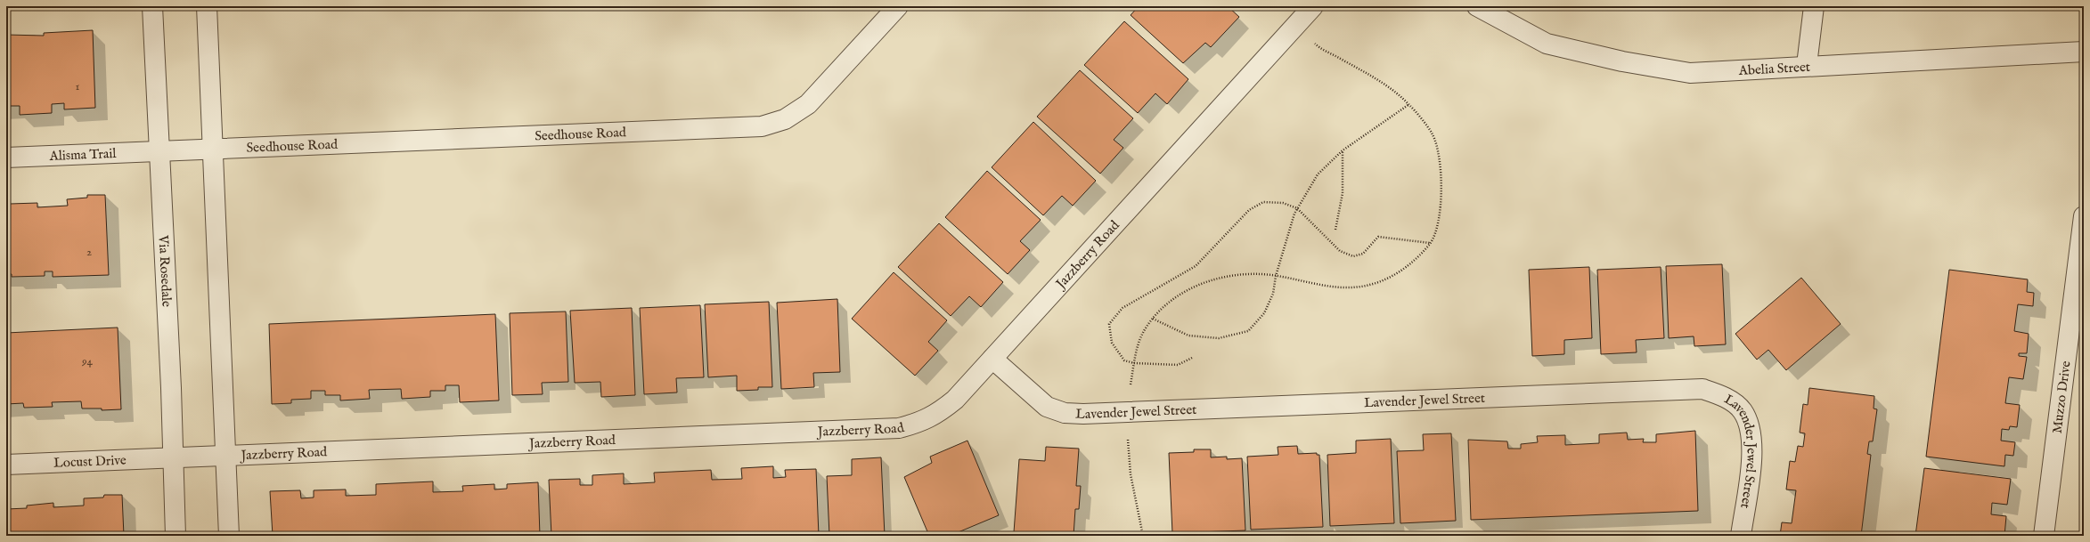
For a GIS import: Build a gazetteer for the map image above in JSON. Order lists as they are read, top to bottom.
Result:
{
  "streets": {
    "street": [
      "Abelia Street",
      "Seedhouse Road",
      "Alisma Trail",
      "Jazzberry Road",
      "Via Rosedale",
      "Muzzo Drive",
      "Lavender Jewel Street",
      "Locust Drive"
    ]
  },
  "crossings": [
    ["Seedhouse Road", "Alisma Trail"],
    ["Seedhouse Road", "Via Rosedale"],
    ["Alisma Trail", "Via Rosedale"],
    ["Jazzberry Road", "Via Rosedale"],
    ["Jazzberry Road", "Lavender Jewel Street"],
    ["Jazzberry Road", "Locust Drive"],
    ["Via Rosedale", "Locust Drive"]
  ],
  "house_numbers": ["1", "2", "94"]
}
